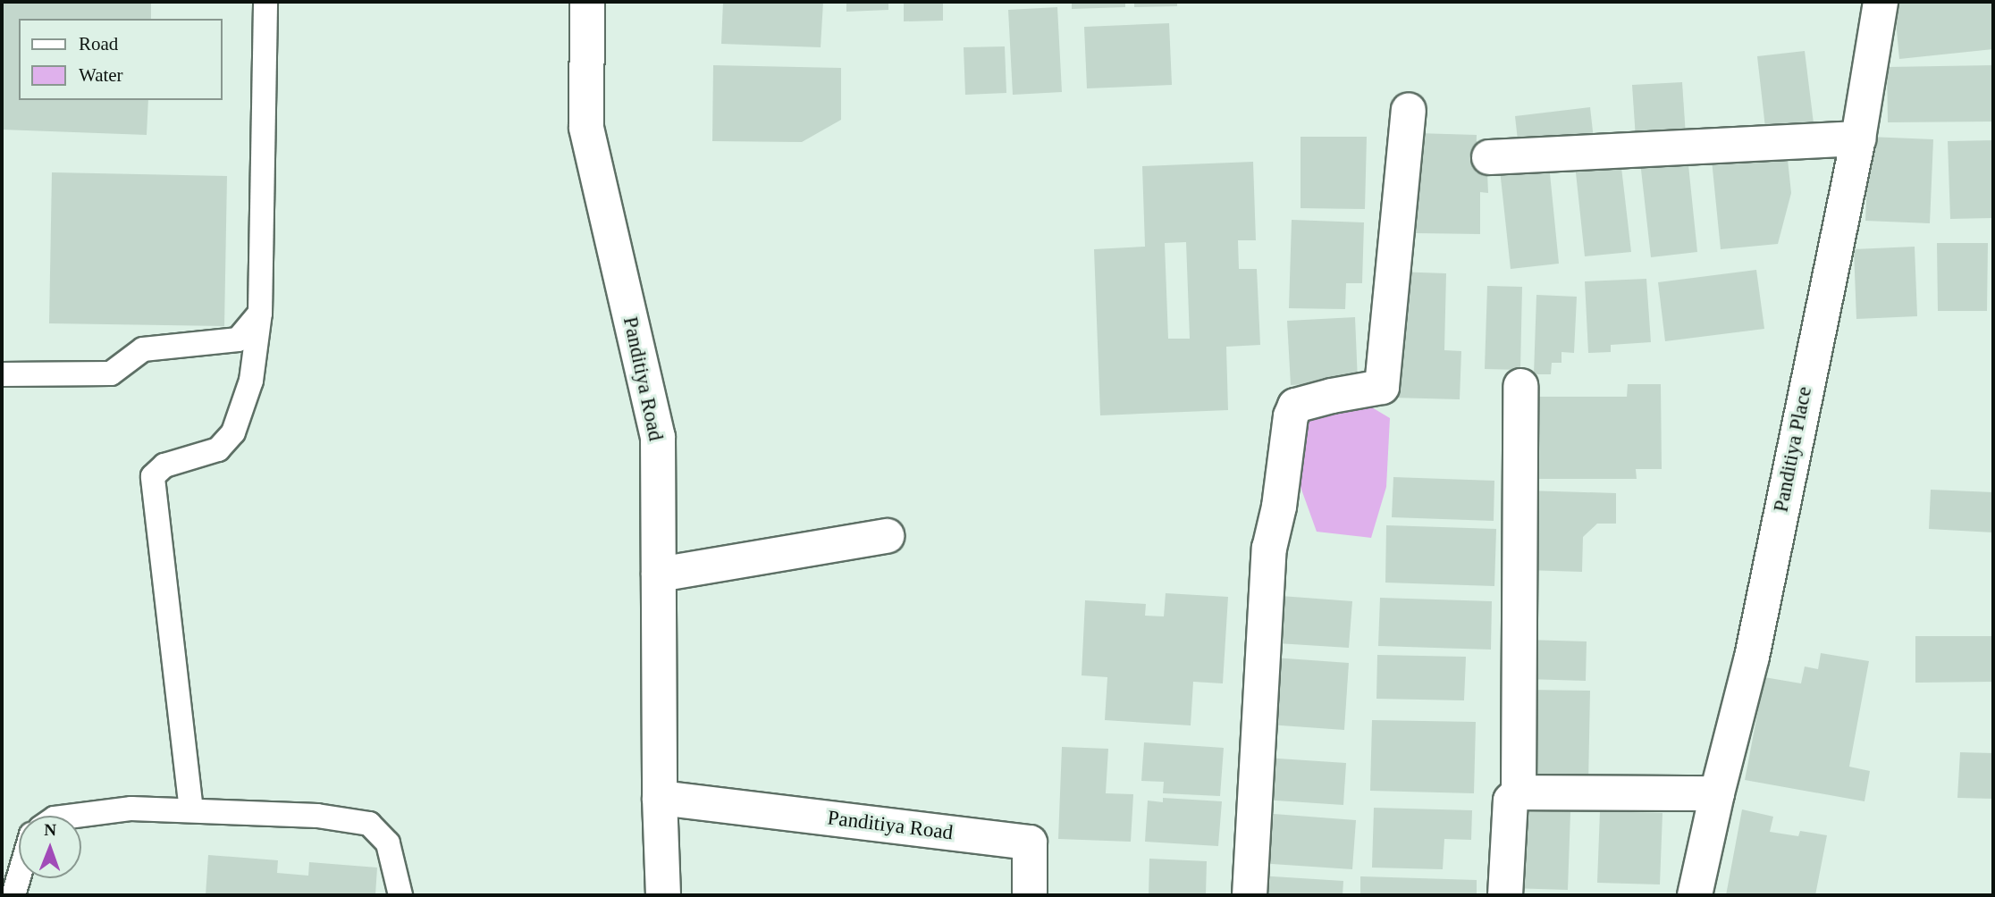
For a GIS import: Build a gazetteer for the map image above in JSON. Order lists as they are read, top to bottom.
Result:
{
  "streets": {
    "street": ["Panditiya Road", "Panditiya Place"]
  },
  "legend": ["Road", "Water"],
  "north": "top"
}
